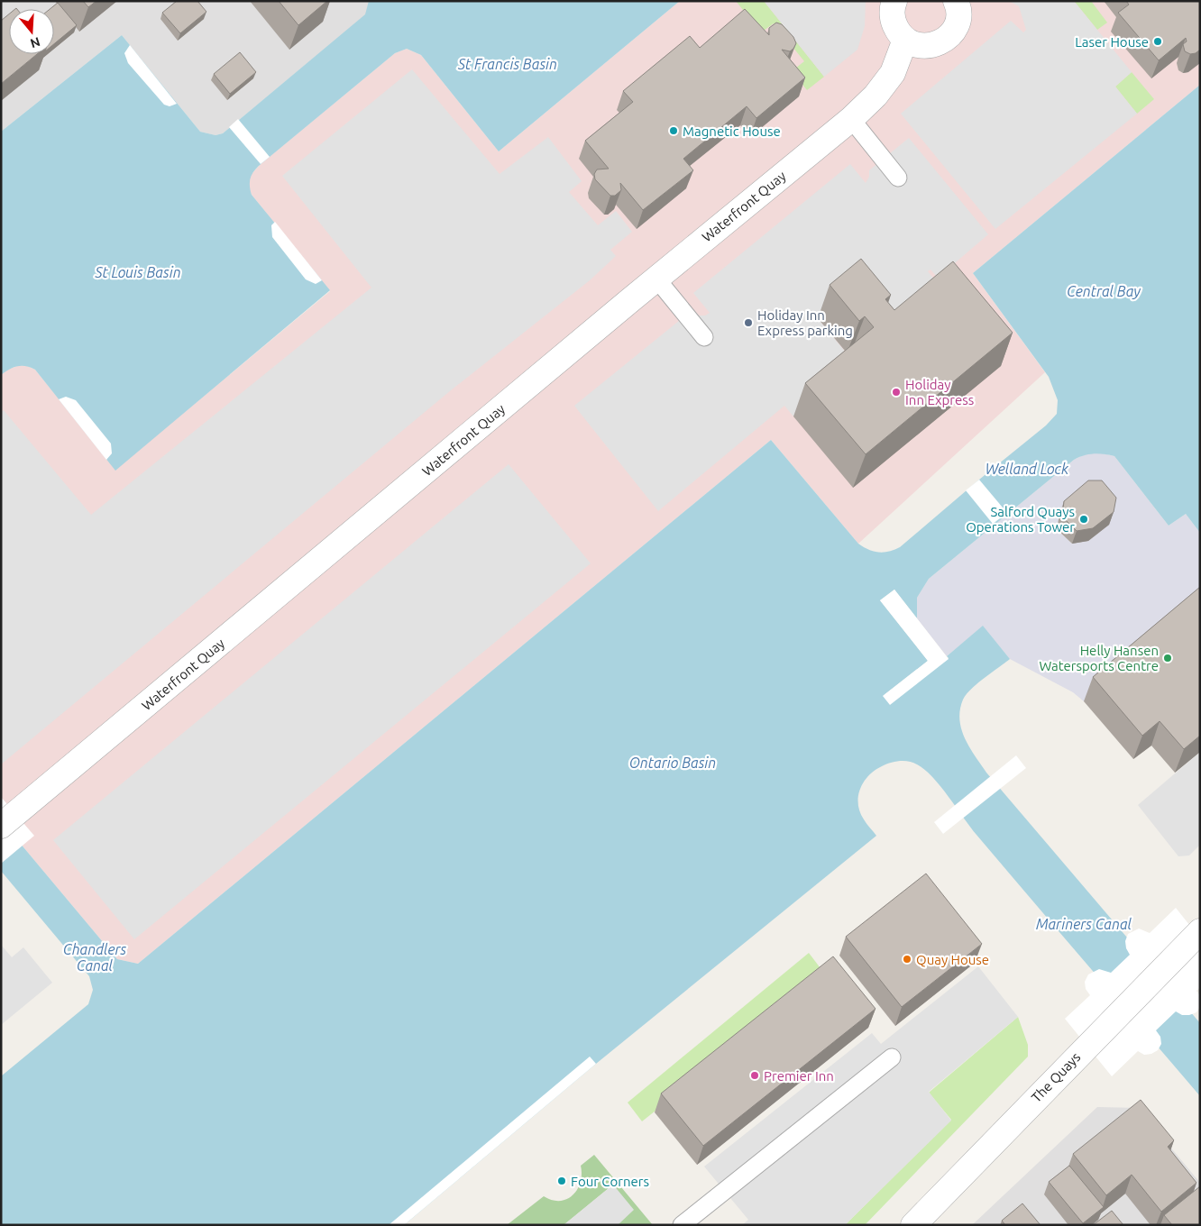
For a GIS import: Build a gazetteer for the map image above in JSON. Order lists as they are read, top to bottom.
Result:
{
  "streets": {
    "street": ["Waterfront Quay", "The Quays"]
  },
  "water": [
    "St Francis Basin",
    "St Louis Basin",
    "Central Bay",
    "Welland Lock",
    "Ontario Basin",
    "Mariners Canal",
    "Chandlers Canal"
  ],
  "places": [
    "Laser House",
    "Magnetic House",
    "Holiday Inn Express parking",
    "Holiday Inn Express",
    "Salford Quays Operations Tower",
    "Helly Hansen Watersports Centre",
    "Quay House",
    "Premier Inn",
    "Four Corners"
  ],
  "north": "bottom"
}
